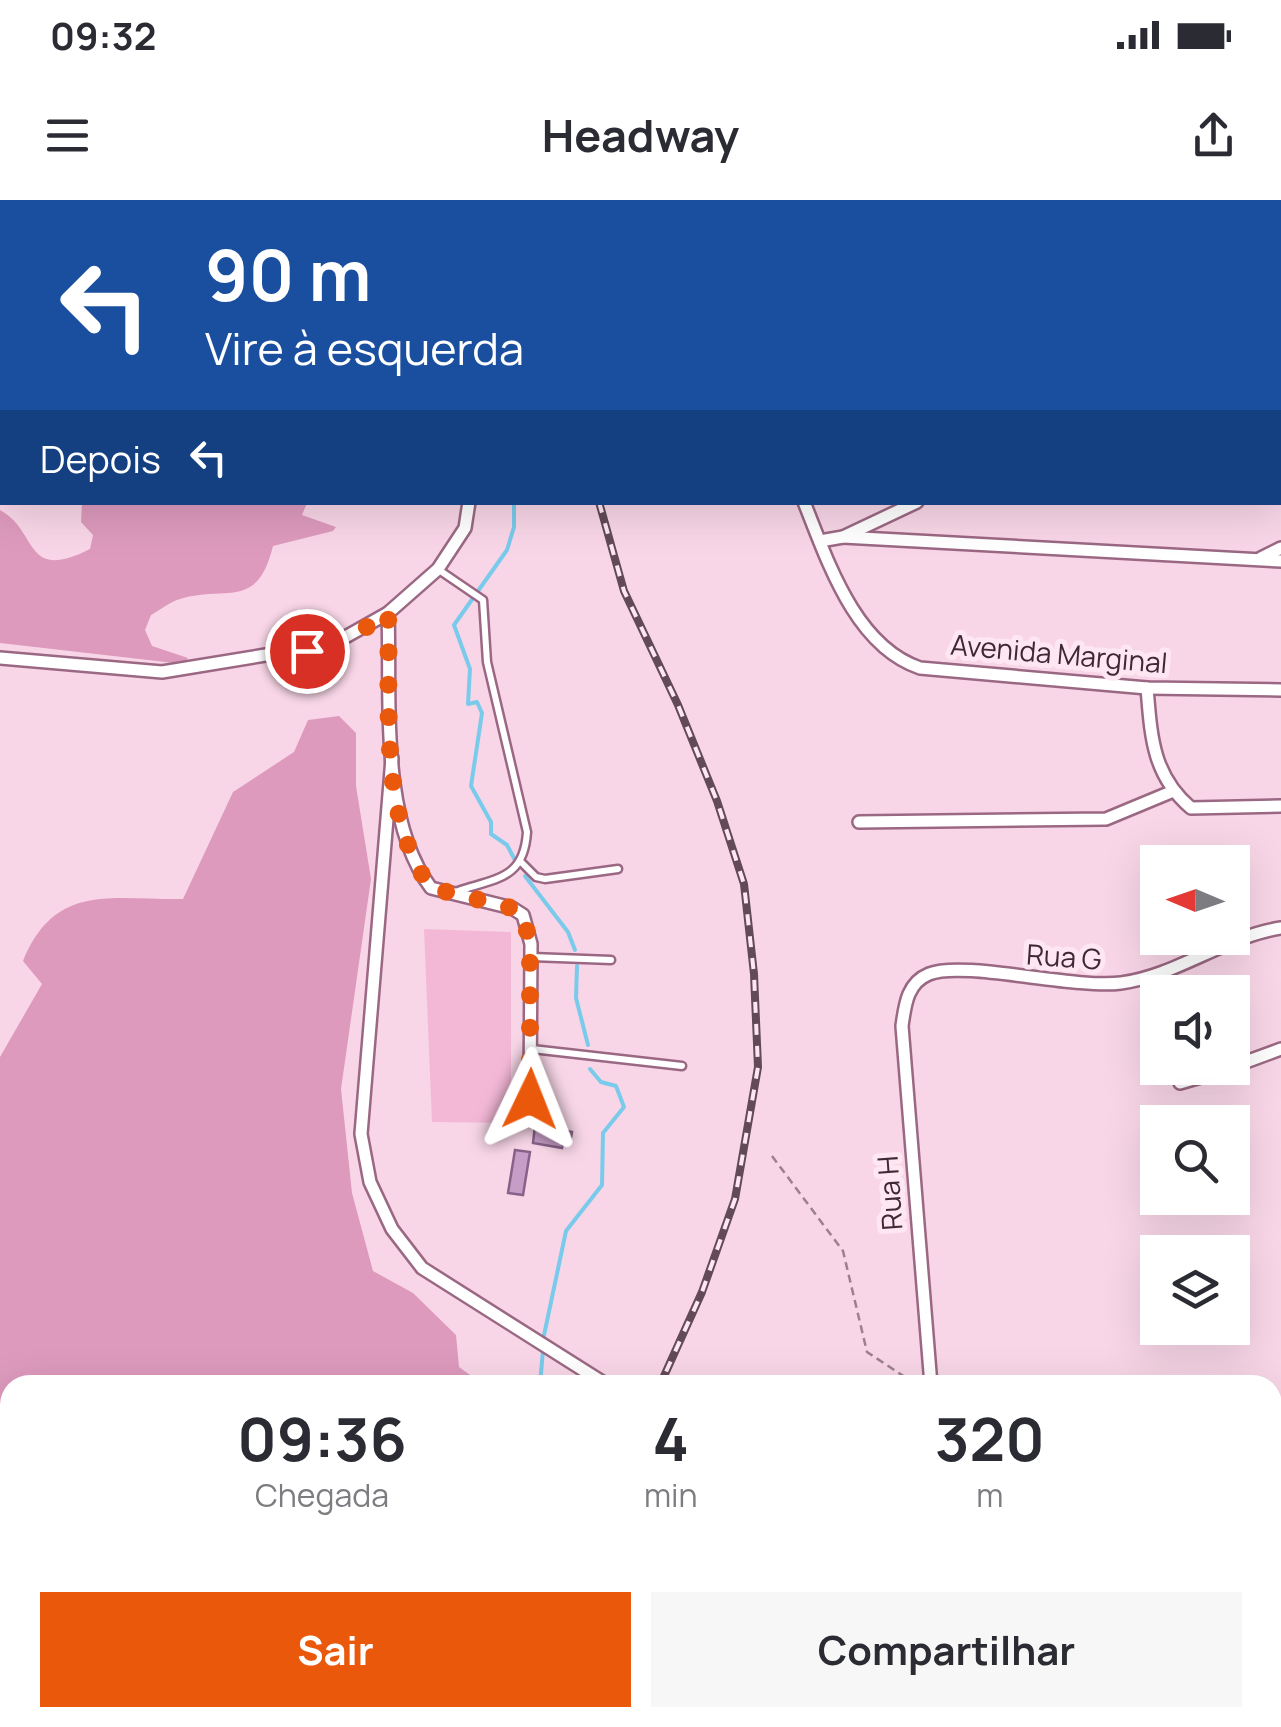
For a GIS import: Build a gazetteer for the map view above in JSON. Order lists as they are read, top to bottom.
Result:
{
  "streets": {
    "street": ["Avenida Marginal", "Rua G", "Rua H"]
  },
  "crossings": [
    ["Rua G", "Rua H"]
  ],
  "north": "left",
  "page": {
    "status": "09:32",
    "header": "Headway",
    "turn": ["90 m", "Vire à esquerda"],
    "then": "Depois",
    "eta": [
      "09:36",
      "Chegada",
      "4",
      "min",
      "320",
      "m"
    ],
    "buttons": ["Sair", "Compartilhar"]
  }
}
